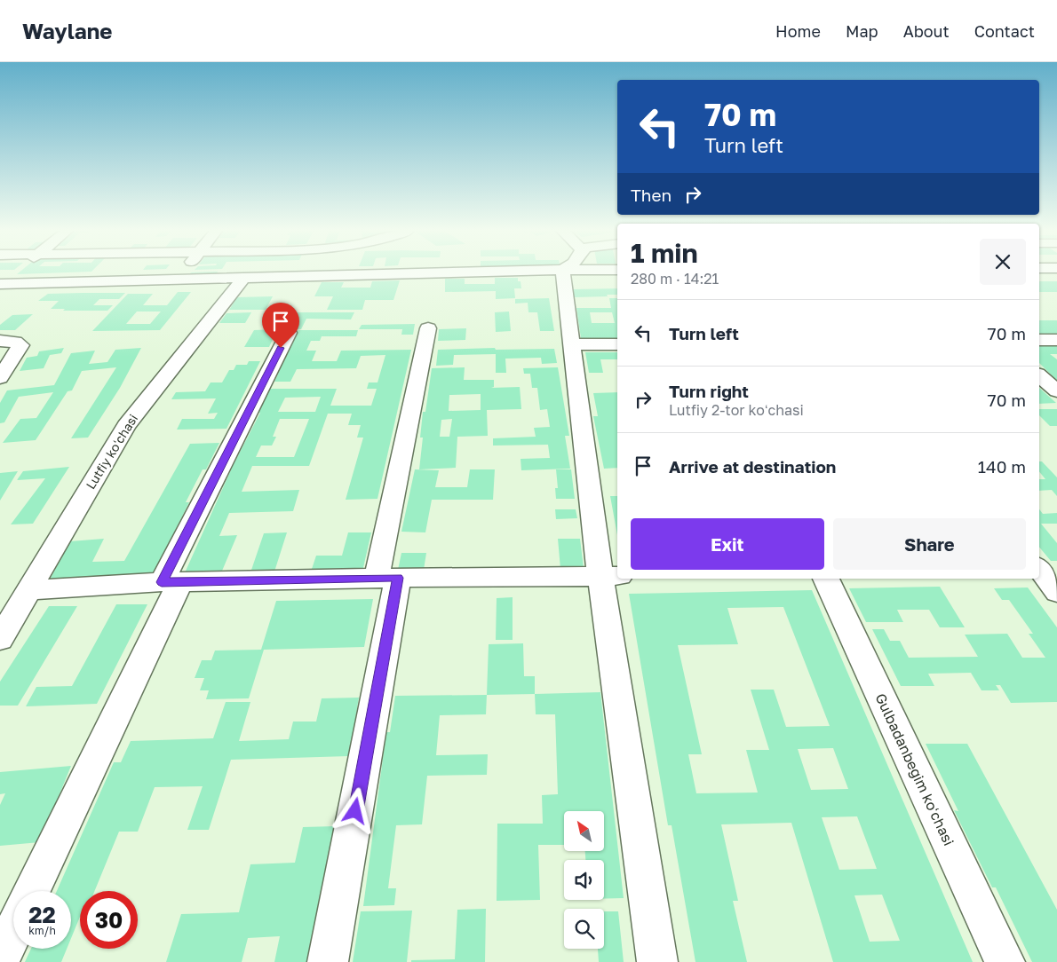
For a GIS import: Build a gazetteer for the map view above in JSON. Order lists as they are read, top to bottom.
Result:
{
  "streets": {
    "street": ["Lutfiy koʻchasi", "Gulbadanbegim koʻchasi"]
  },
  "north": "top left",
  "page": {
    "header": "Waylane",
    "nav": [
      "Home",
      "Map",
      "About",
      "Contact"
    ],
    "turn": ["70 m", "Turn left"],
    "then": "Then",
    "heading": ["1 min", "280 m · 14:21"],
    "list": [
      {
        "name": "Turn left",
        "value": "70 m"
      },
      {
        "name": "Turn right",
        "note": "Lutfiy 2-tor koʻchasi",
        "value": "70 m"
      },
      {
        "name": "Arrive at destination",
        "value": "140 m"
      }
    ],
    "buttons": ["Exit", "Share"],
    "speed": "22 km/h",
    "limit": "30"
  }
}
